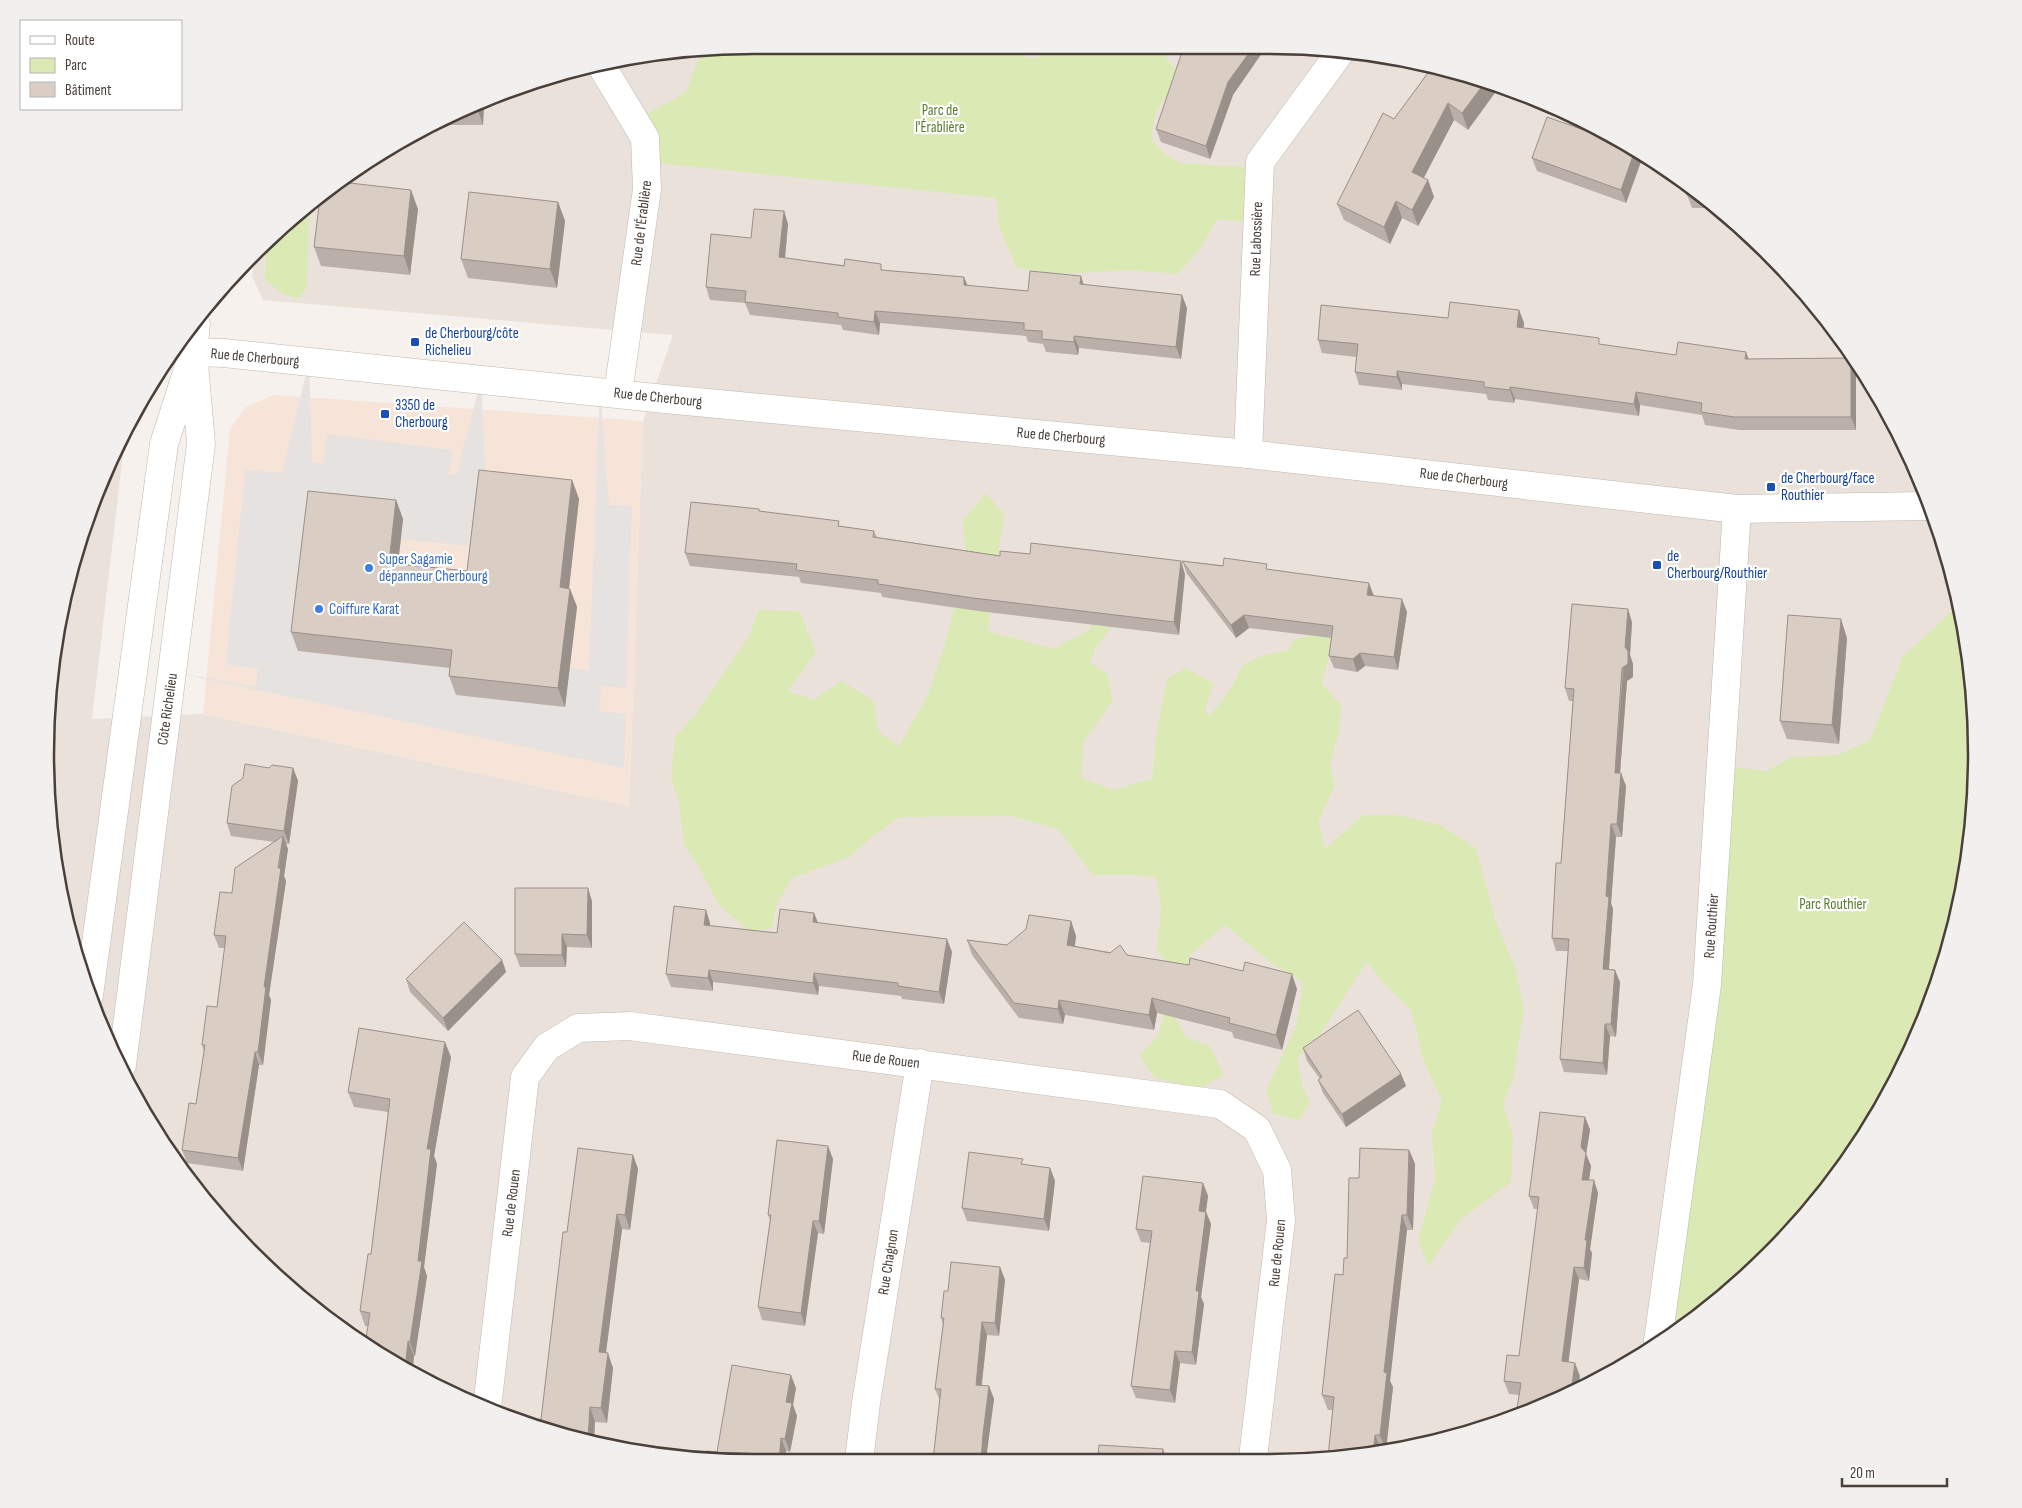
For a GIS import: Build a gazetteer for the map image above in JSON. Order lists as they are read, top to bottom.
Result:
{
  "streets": {
    "street": [
      "Rue de l'Érablière",
      "Rue Labossière",
      "Rue de Cherbourg",
      "Côte Richelieu",
      "Rue Routhier",
      "Rue de Rouen",
      "Rue Chagnon"
    ]
  },
  "crossings": [
    ["Rue de l'Érablière", "Rue de Cherbourg"],
    ["Rue Labossière", "Rue de Cherbourg"],
    ["Rue de Cherbourg", "Côte Richelieu"],
    ["Rue de Cherbourg", "Rue Routhier"],
    ["Rue de Rouen", "Rue Chagnon"]
  ],
  "parks": ["Parc de l'Érablière", "Parc Routhier"],
  "places": {
    "transit": [
      "de Cherbourg/côte Richelieu",
      "3350 de Cherbourg",
      "de Cherbourg/face Routhier",
      "de Cherbourg/Routhier"
    ],
    "other": ["Super Sagamie dépanneur Cherbourg", "Coiffure Karat"]
  },
  "legend": ["Route", "Parc", "Bâtiment"],
  "scale_bar": "20 m"
}
